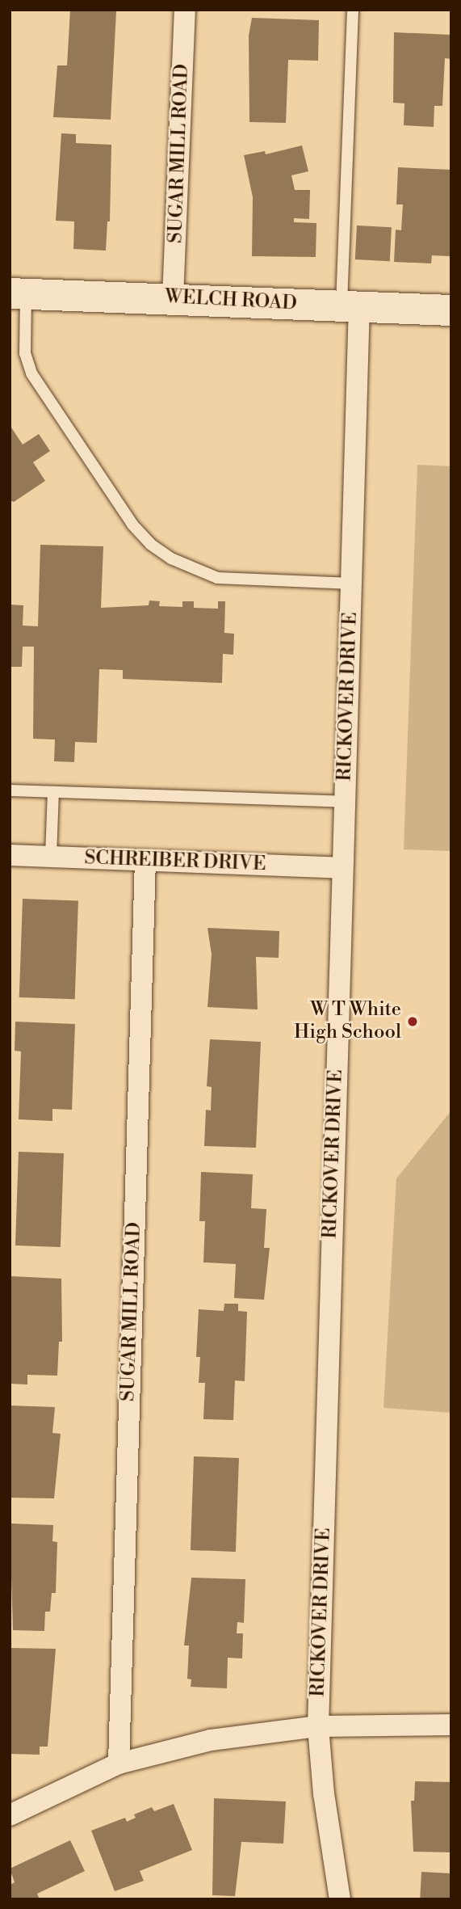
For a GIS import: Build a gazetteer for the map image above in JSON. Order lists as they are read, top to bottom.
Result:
{
  "streets": {
    "street": [
      "SUGAR MILL ROAD",
      "WELCH ROAD",
      "RICKOVER DRIVE",
      "SCHREIBER DRIVE"
    ]
  },
  "crossings": [
    ["SUGAR MILL ROAD", "WELCH ROAD"],
    ["SUGAR MILL ROAD", "SCHREIBER DRIVE"],
    ["WELCH ROAD", "RICKOVER DRIVE"],
    ["RICKOVER DRIVE", "SCHREIBER DRIVE"]
  ],
  "places": ["W T White High School"]
}
